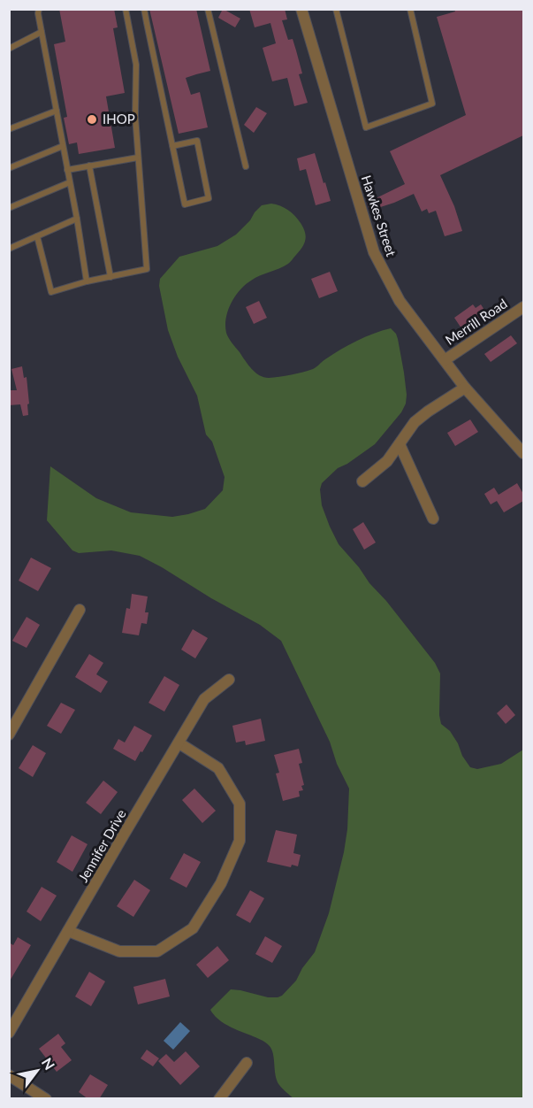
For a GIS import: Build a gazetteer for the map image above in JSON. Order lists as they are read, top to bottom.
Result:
{
  "streets": {
    "street": ["Hawkes Street", "Merrill Road", "Jennifer Drive"]
  },
  "crossings": [
    ["Hawkes Street", "Merrill Road"]
  ],
  "places": ["IHOP"],
  "north": "top right"
}
